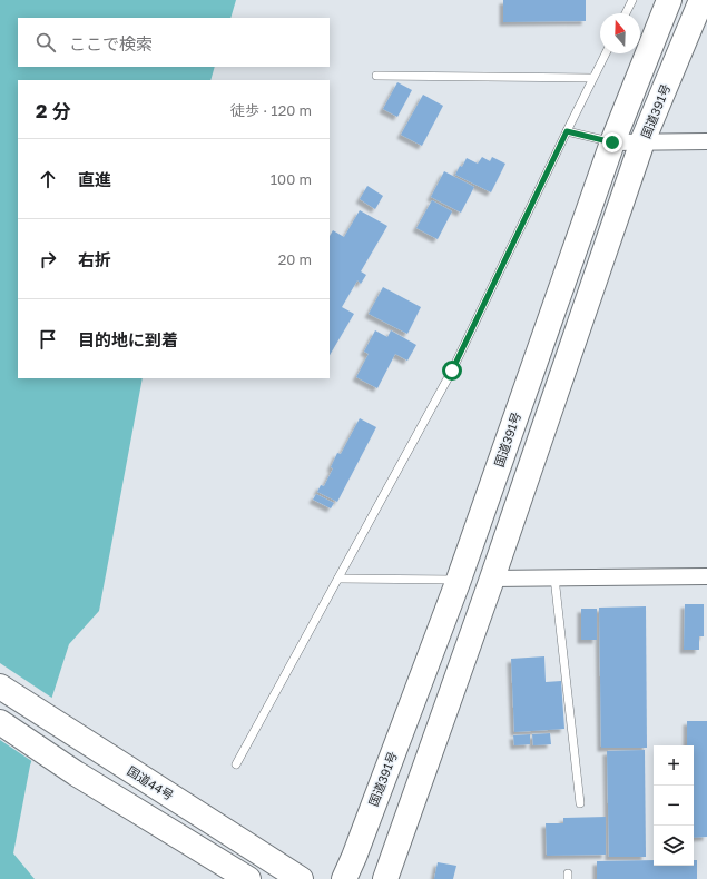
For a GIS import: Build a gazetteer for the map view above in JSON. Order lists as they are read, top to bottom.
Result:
{
  "streets": {
    "highway": ["国道391号", "国道44号"]
  },
  "north": "top",
  "page": {
    "search": "ここで検索",
    "heading": ["2 分", "徒歩 · 120 m"],
    "list": [
      ["直進", "100 m"],
      ["右折", "20 m"],
      "目的地に到着"
    ],
    "map_buttons": ["+", "−"]
  }
}
